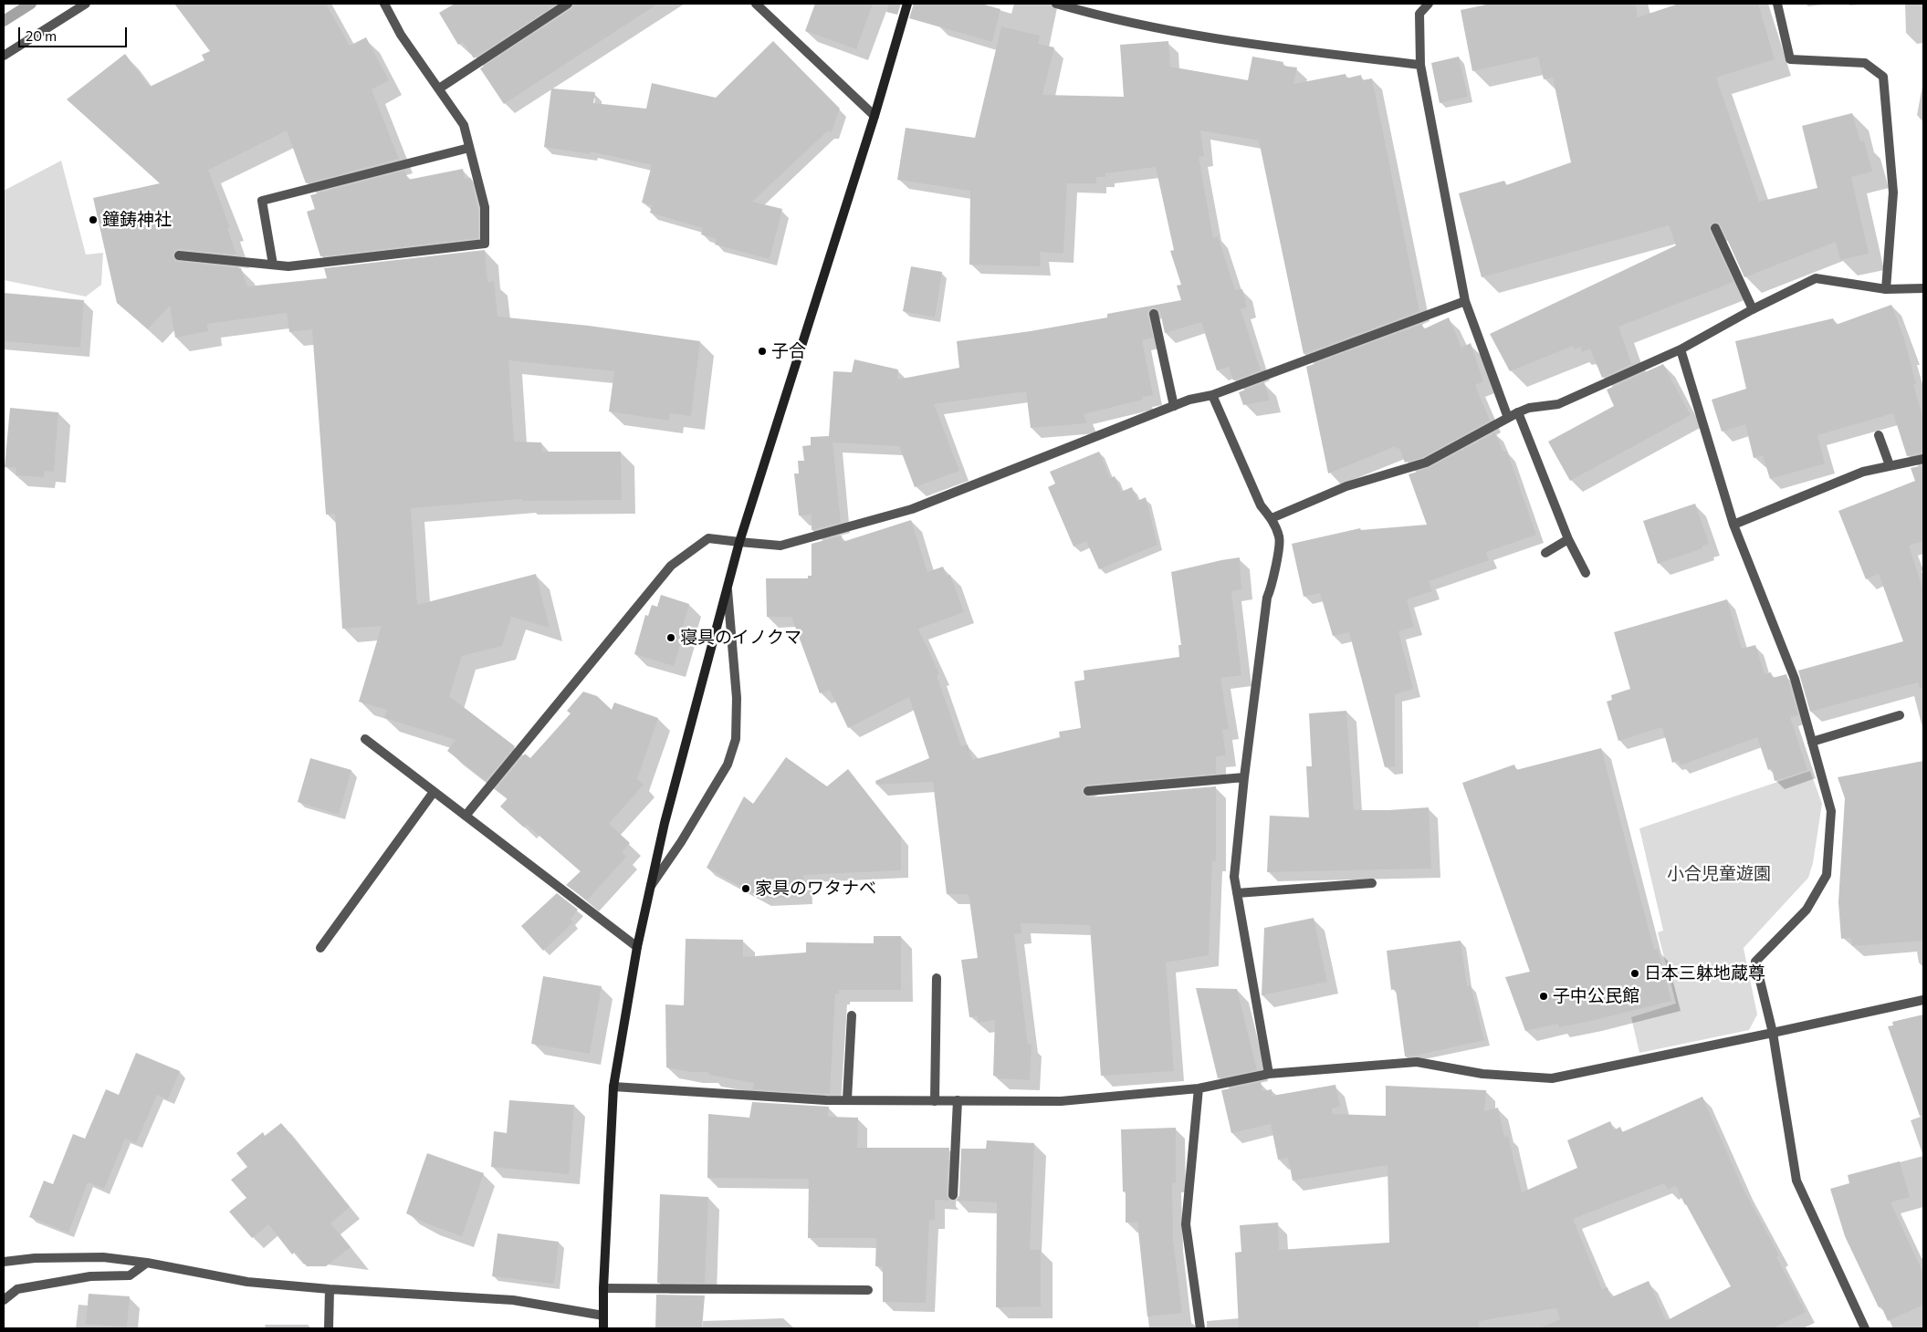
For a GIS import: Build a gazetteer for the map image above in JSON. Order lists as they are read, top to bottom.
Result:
{
  "parks": ["小合児童遊園"],
  "places": [
    "鐘鋳神社",
    "子合",
    "寝具のイノクマ",
    "家具のワタナベ",
    "日本三躰地蔵尊",
    "子中公民館"
  ],
  "scale_bar": "20 m"
}
